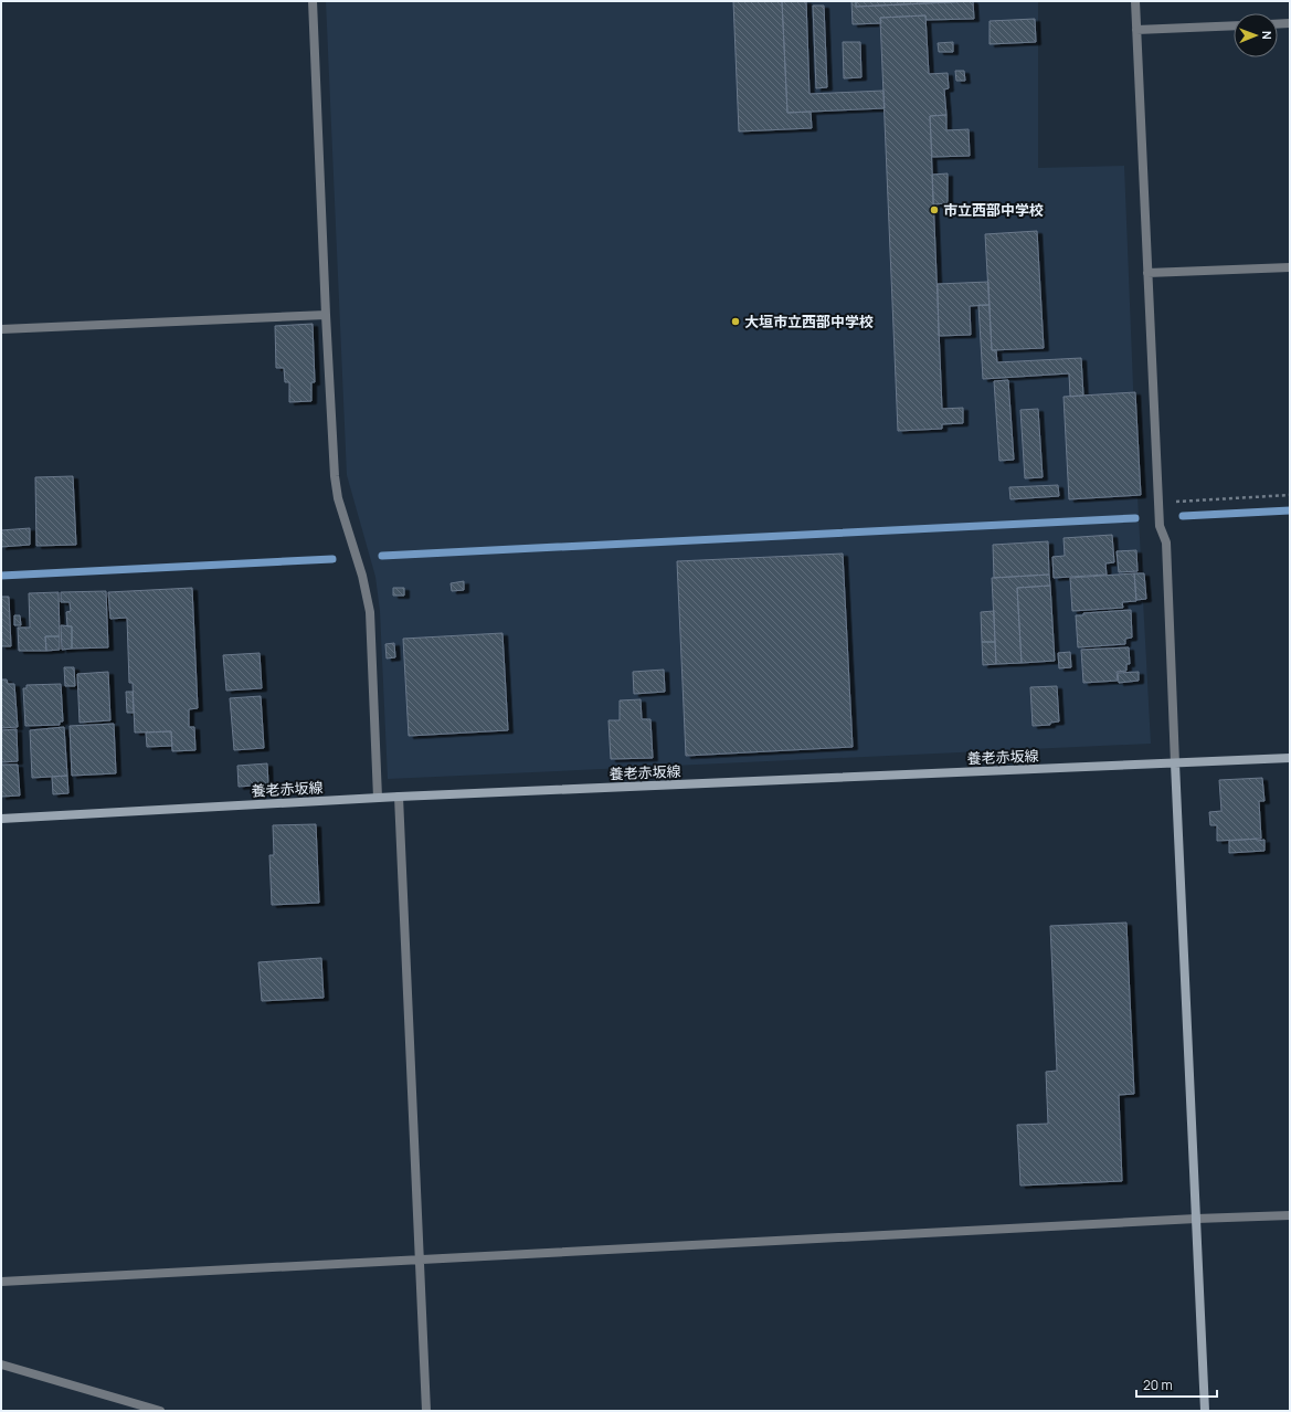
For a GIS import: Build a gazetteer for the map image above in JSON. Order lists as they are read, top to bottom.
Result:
{
  "streets": {
    "main road": ["養老赤坂線"]
  },
  "places": ["市立西部中学校", "大垣市立西部中学校"],
  "scale_bar": "20 m",
  "north": "right"
}
